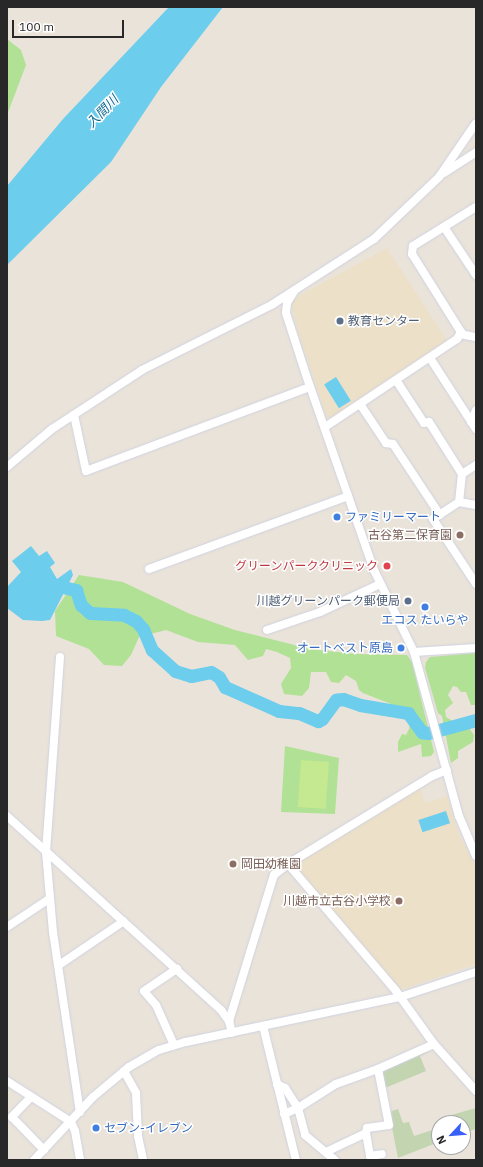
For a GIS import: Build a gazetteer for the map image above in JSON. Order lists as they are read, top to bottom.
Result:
{
  "water": ["入間川"],
  "places": [
    "教育センター",
    "ファミリーマート",
    "古谷第二保育園",
    "グリーンパーククリニック",
    "川越グリーンパーク郵便局",
    "エコス たいらや",
    "オートベスト原島",
    "岡田幼稚園",
    "川越市立古谷小学校",
    "セブン-イレブン"
  ],
  "scale_bar": "100 m",
  "north": "bottom left"
}
